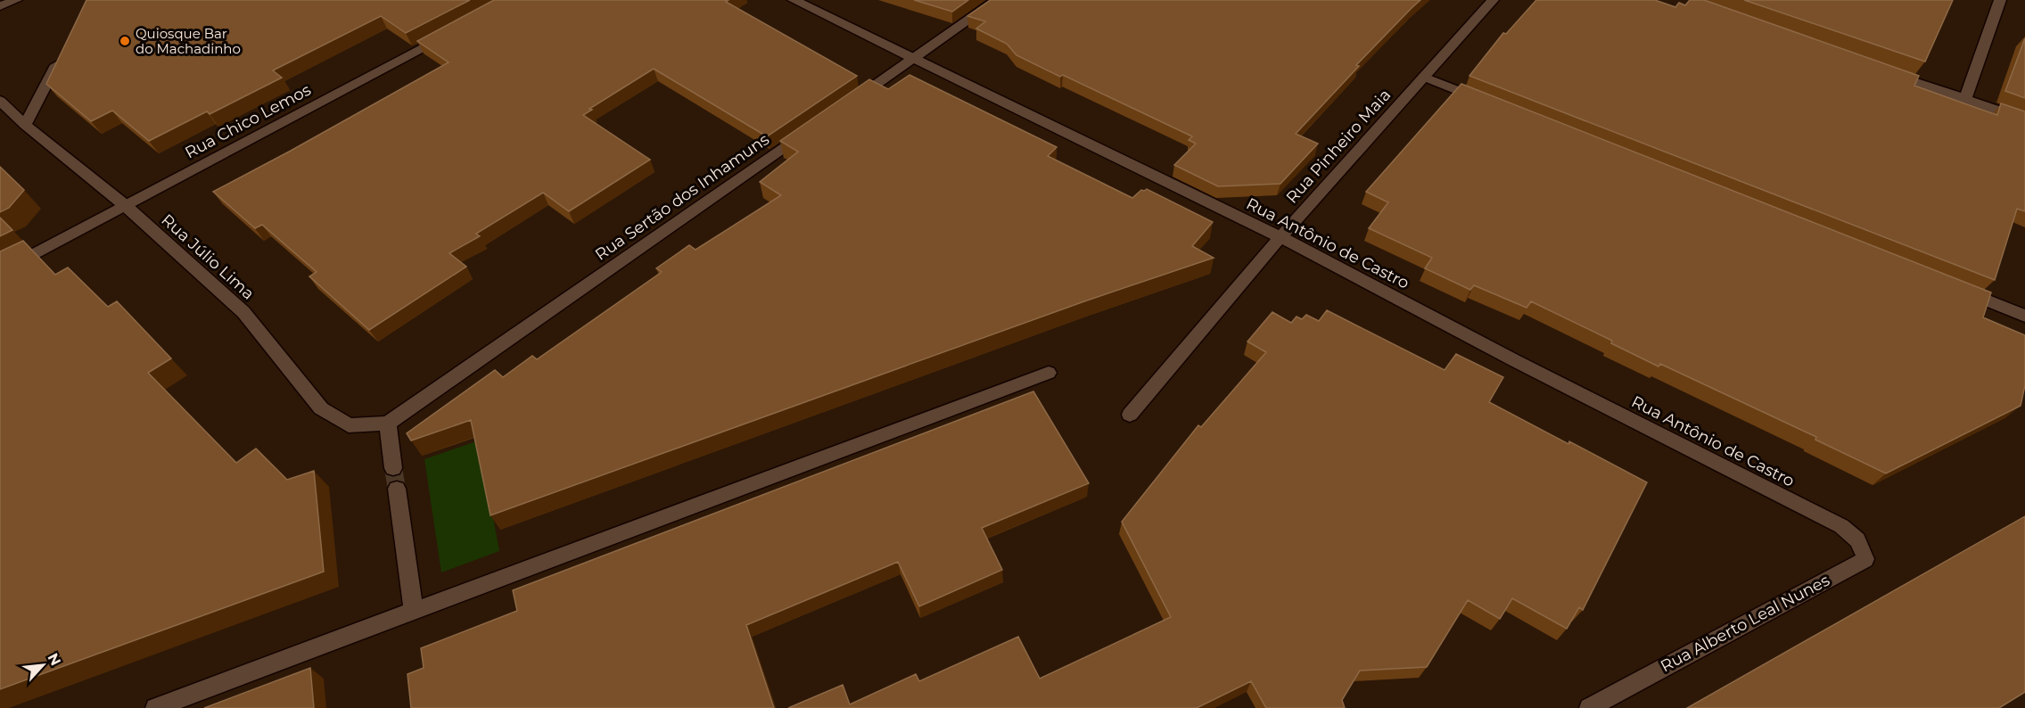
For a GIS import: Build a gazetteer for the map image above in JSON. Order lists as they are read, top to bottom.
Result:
{
  "streets": {
    "street": [
      "Rua Chico Lemos",
      "Rua Pinheiro Maia",
      "Rua Sertão dos Inhamuns",
      "Rua Antônio de Castro",
      "Rua Júlio Lima",
      "Rua Alberto Leal Nunes"
    ]
  },
  "crossings": [
    ["Rua Chico Lemos", "Rua Júlio Lima"],
    ["Rua Pinheiro Maia", "Rua Antônio de Castro"],
    ["Rua Sertão dos Inhamuns", "Rua Júlio Lima"],
    ["Rua Antônio de Castro", "Rua Alberto Leal Nunes"]
  ],
  "places": ["Quiosque Bar do Machadinho"],
  "north": "top right"
}
